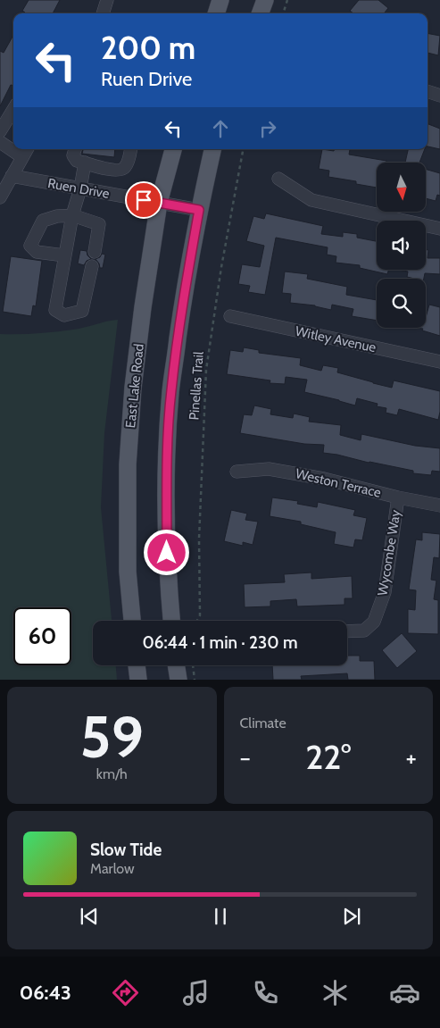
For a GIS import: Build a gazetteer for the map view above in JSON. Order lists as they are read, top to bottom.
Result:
{
  "streets": {
    "main road": ["East Lake Road"],
    "street": [
      "Ruen Drive",
      "Witley Avenue",
      "Weston Terrace",
      "Wycombe Way"
    ],
    "path": ["Pinellas Trail"]
  },
  "crossings": [
    ["Ruen Drive", "East Lake Road"],
    ["Weston Terrace", "Wycombe Way"]
  ],
  "north": "bottom",
  "page": {
    "turn": ["200 m", "Ruen Drive"],
    "limit": "60",
    "trip": "06:44 · 1 min · 230 m",
    "tile": [
      ["59", "km/h"],
      "Climate"
    ],
    "heat": ["−", "22°", "+"],
    "song": ["Slow Tide", "Marlow"],
    "tabs": "06:43"
  }
}
